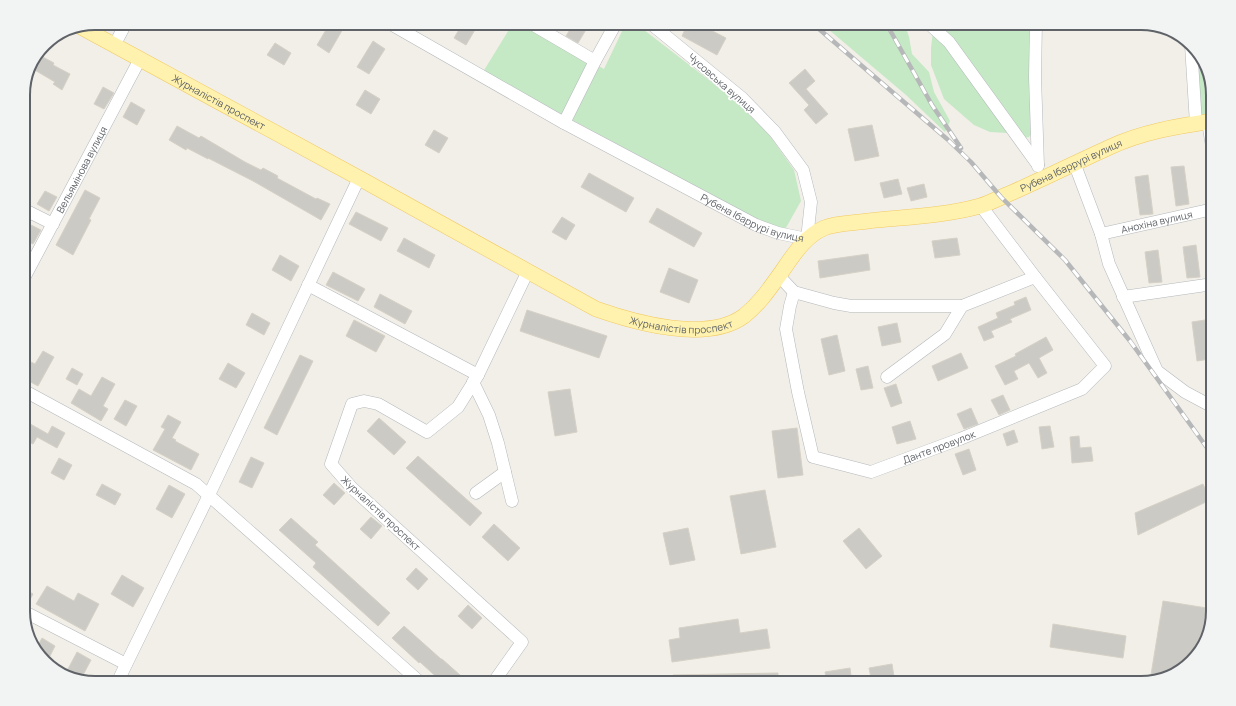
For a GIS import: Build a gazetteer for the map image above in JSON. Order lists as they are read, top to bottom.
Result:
{
  "streets": {
    "main road": ["Журналістів проспект", "Рубена Ібаррурі вулиця"],
    "street": [
      "Чусовська вулиця",
      "Вельямінова вулиця",
      "Анохіна вулиця",
      "Данте провулок"
    ]
  },
  "crossings": [
    ["Чусовська вулиця", "Журналістів проспект"],
    ["Чусовська вулиця", "Рубена Ібаррурі вулиця"],
    ["Журналістів проспект", "Рубена Ібаррурі вулиця"],
    ["Журналістів проспект", "Вельямінова вулиця"],
    ["Рубена Ібаррурі вулиця", "Данте провулок"]
  ]
}
